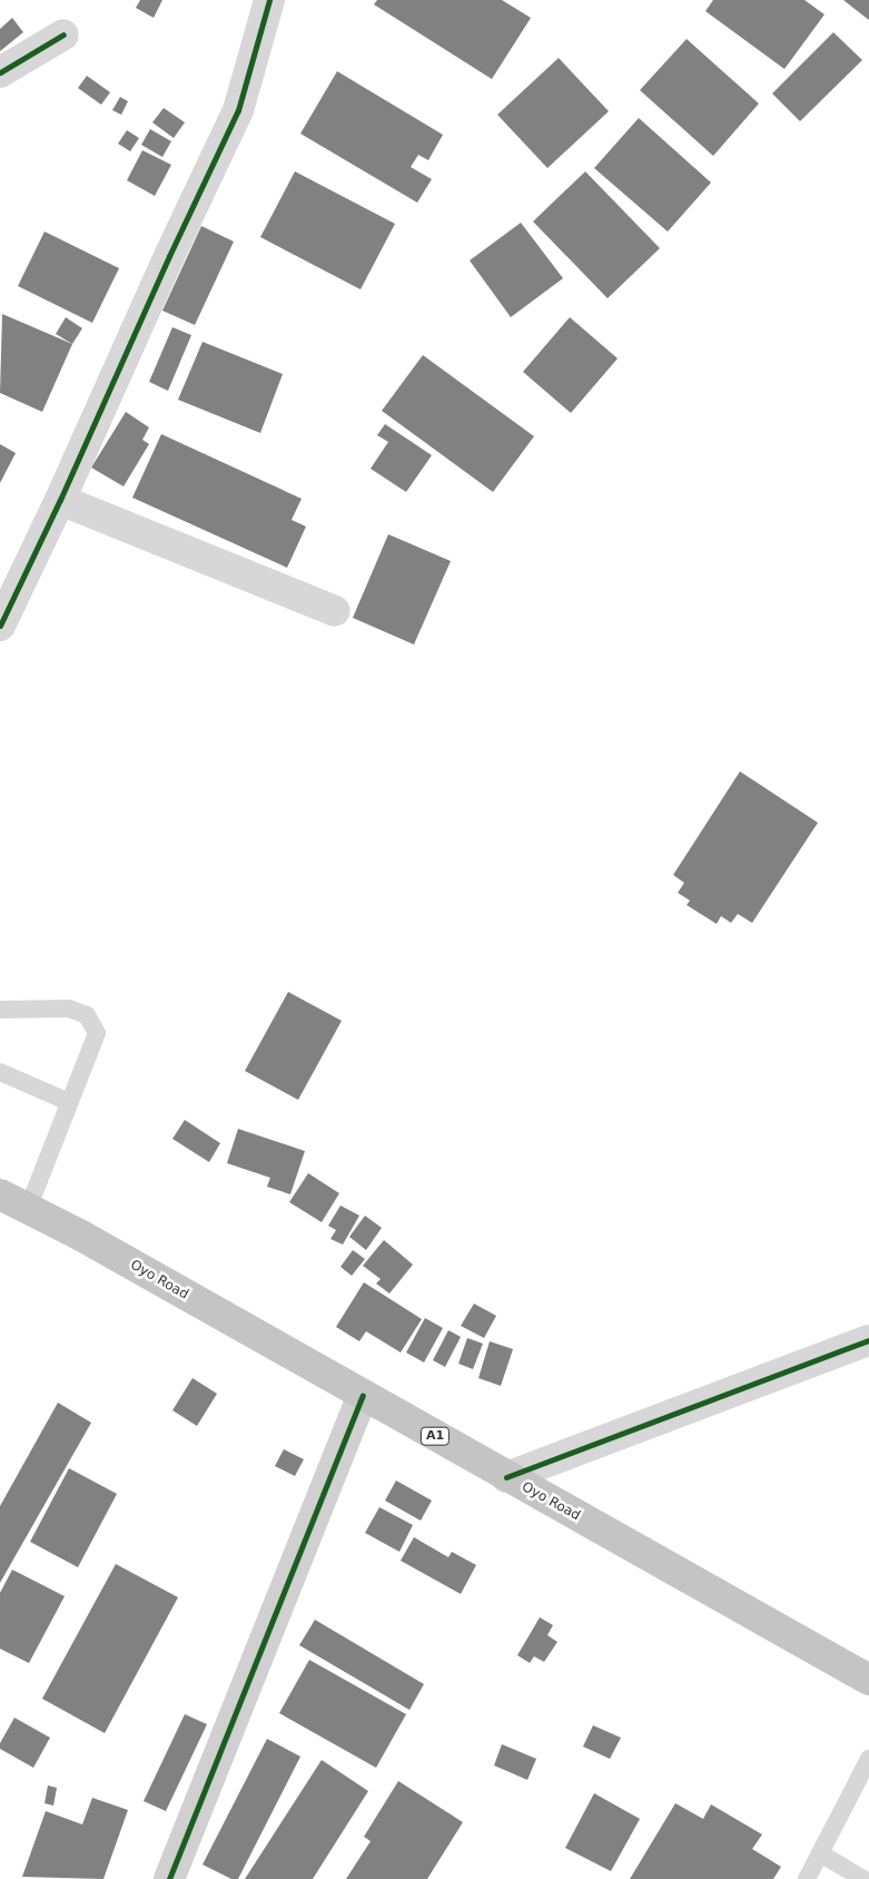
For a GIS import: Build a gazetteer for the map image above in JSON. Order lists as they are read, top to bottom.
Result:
{
  "streets": {
    "highway": ["Oyo Road", "A1"]
  }
}
